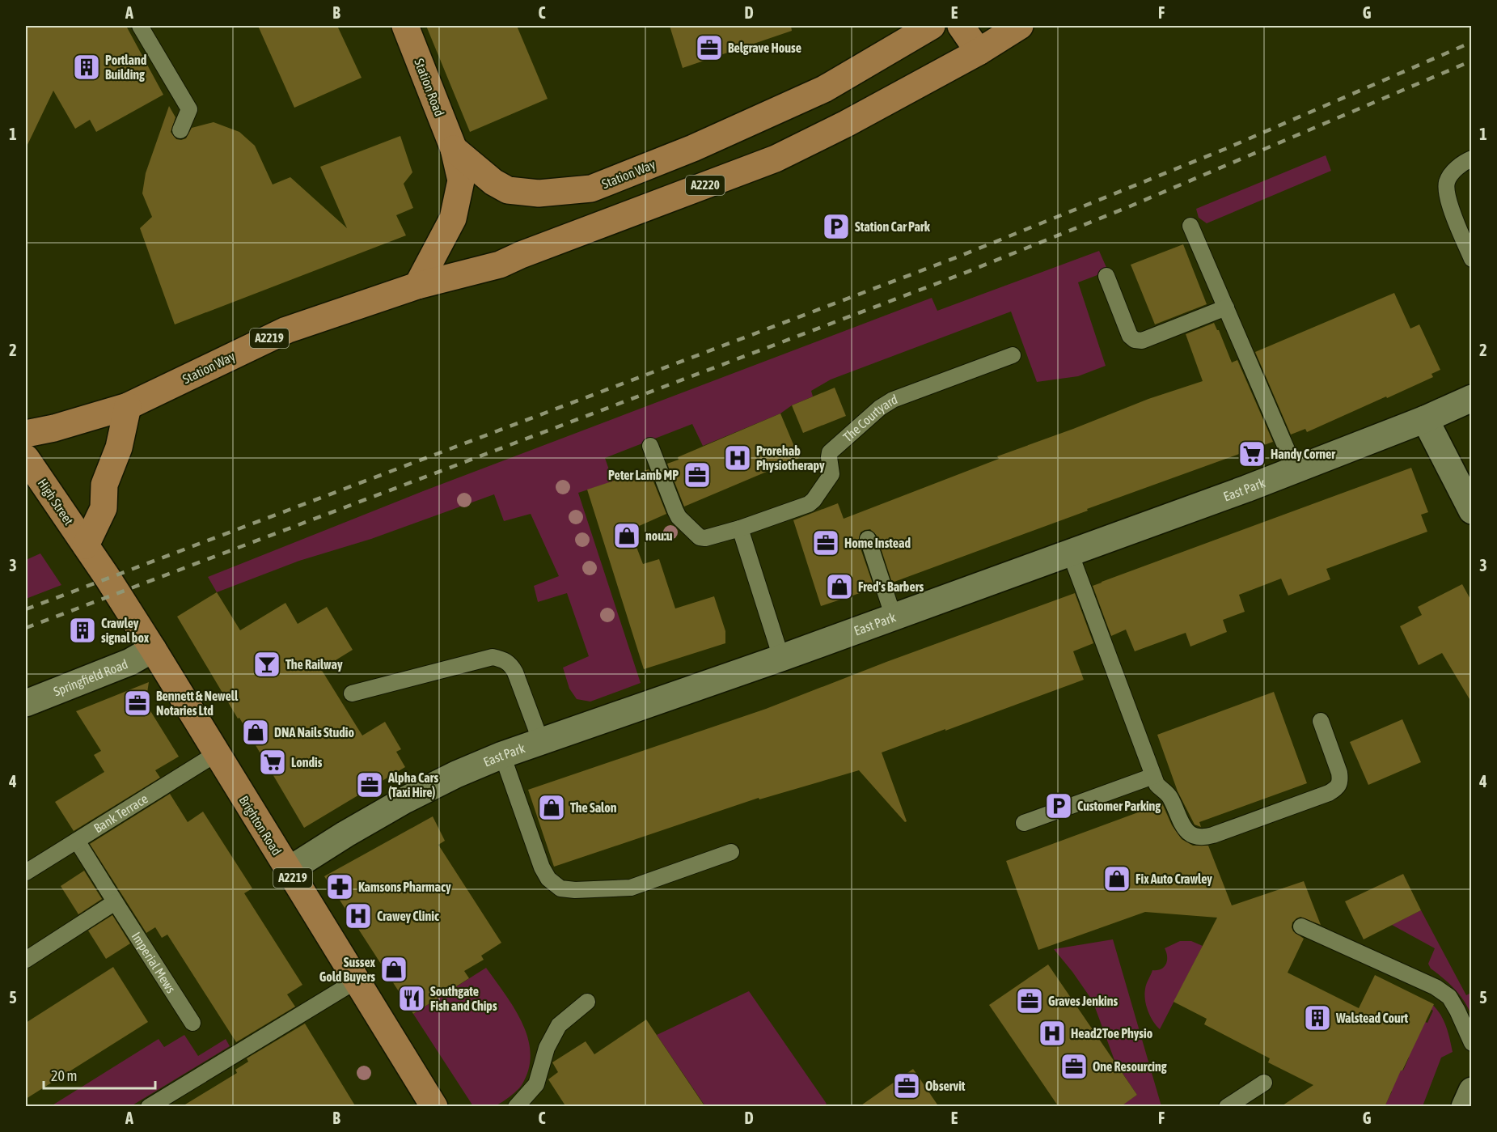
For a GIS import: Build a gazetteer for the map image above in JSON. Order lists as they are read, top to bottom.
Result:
{
  "streets": {
    "main road": [
      "Station Road",
      "Station Way",
      "A2220",
      "A2219",
      "High Street",
      "Brighton Road"
    ],
    "street": ["East Park", "Springfield Road"],
    "lane": ["The Courtyard", "Bank Terrace", "Imperial Mews"]
  },
  "crossings": [
    ["Station Road", "Station Way"],
    ["East Park", "Brighton Road"],
    ["High Street", "Brighton Road"],
    ["Springfield Road", "Brighton Road"],
    ["Bank Terrace", "Brighton Road"],
    ["Bank Terrace", "Imperial Mews"]
  ],
  "places": {
    "office": [
      "Belgrave House",
      "Peter Lamb MP",
      "Home Instead",
      "Bennett & Newell Notaries Ltd",
      "Alpha Cars (Taxi Hire)",
      "Graves Jenkins",
      "One Resourcing",
      "Observit"
    ],
    "building": ["Portland Building", "Crawley signal box", "Walstead Court"],
    "parking": ["Station Car Park", "Customer Parking"],
    "supermarket": ["Handy Corner", "Londis"],
    "hospital": ["Prorehab Physiotherapy", "Crawey Clinic", "Head2Toe Physio"],
    "shop": [
      "nou:u",
      "Fred's Barbers",
      "DNA Nails Studio",
      "The Salon",
      "Fix Auto Crawley",
      "Sussex Gold Buyers"
    ],
    "bar": ["The Railway"],
    "pharmacy": ["Kamsons Pharmacy"],
    "restaurant": ["Southgate Fish and Chips"]
  },
  "scale_bar": "20 m",
  "grid": {
    "columns": [
      "A",
      "B",
      "C",
      "D",
      "E",
      "F",
      "G"
    ],
    "rows": [
      "1",
      "2",
      "3",
      "4",
      "5"
    ]
  }
}
